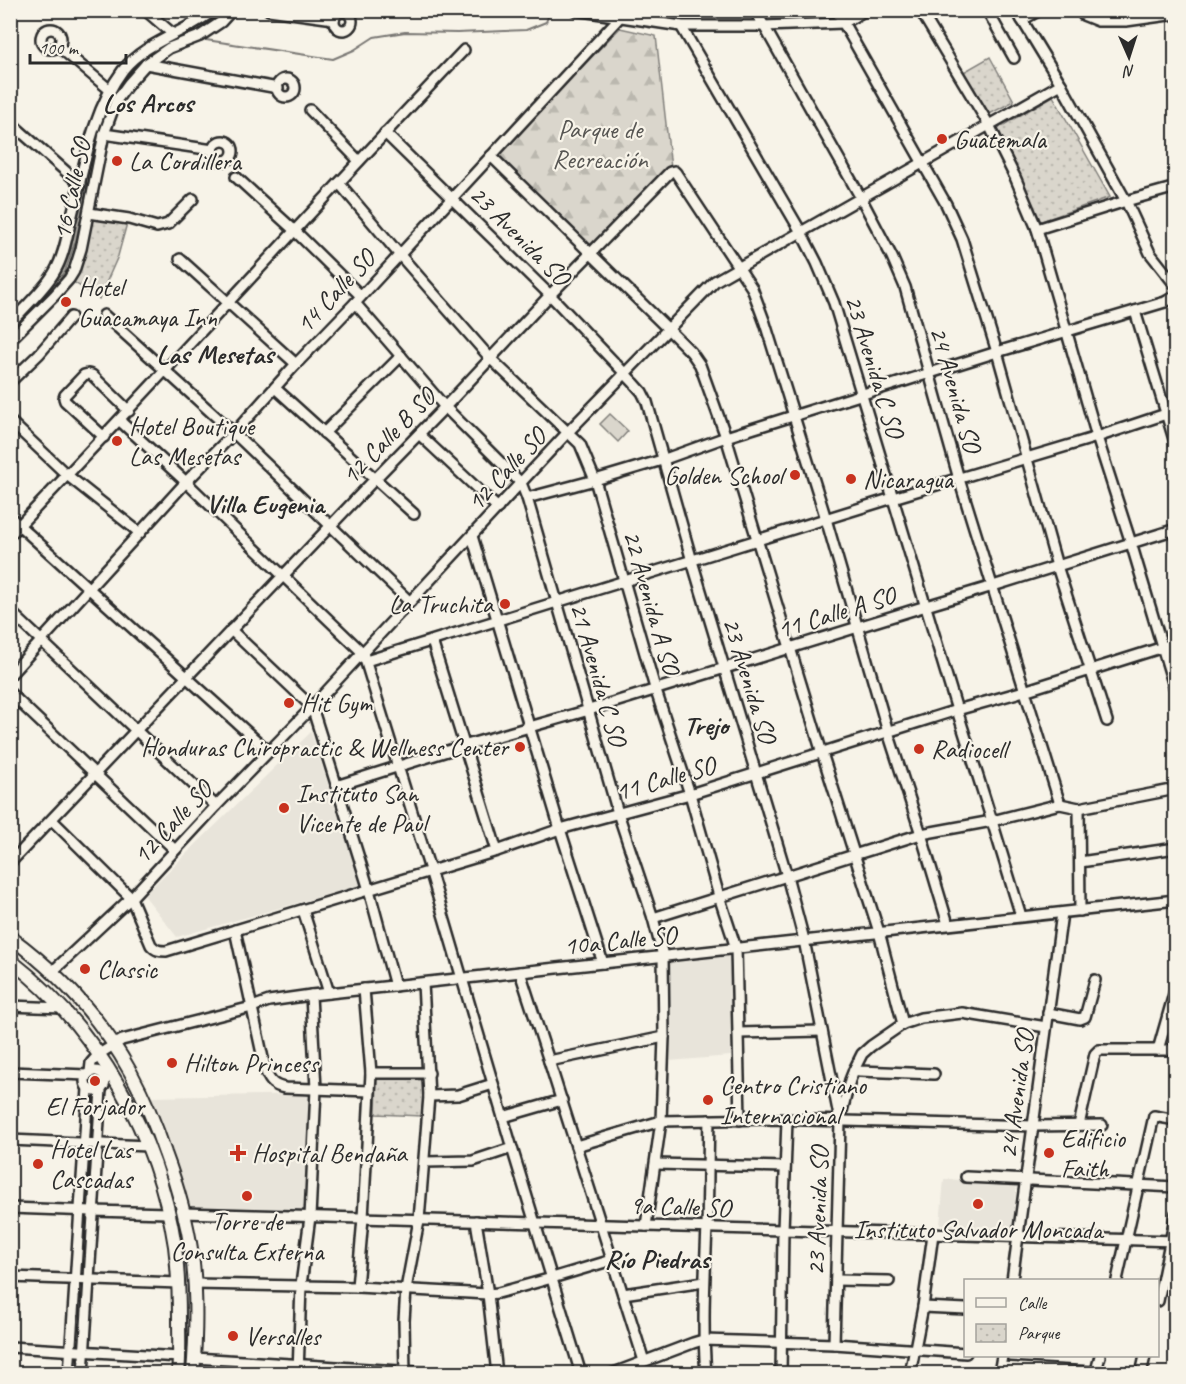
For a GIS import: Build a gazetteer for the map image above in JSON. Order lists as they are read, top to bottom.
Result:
{
  "streets": {
    "street": [
      "16 Calle SO",
      "23 Avenida SO",
      "14 Calle SO",
      "23 Avenida C SO",
      "24 Avenida SO",
      "12 Calle B SO",
      "12 Calle SO",
      "22 Avenida A SO",
      "11 Calle A SO",
      "21 Avenida C SO",
      "11 Calle SO",
      "10a Calle SO",
      "9a Calle SO"
    ]
  },
  "crossings": [
    ["23 Avenida SO", "14 Calle SO"],
    ["23 Avenida SO", "12 Calle B SO"],
    ["23 Avenida SO", "12 Calle SO"],
    ["23 Avenida SO", "11 Calle A SO"],
    ["23 Avenida SO", "11 Calle SO"],
    ["23 Avenida SO", "10a Calle SO"],
    ["23 Avenida SO", "9a Calle SO"],
    ["14 Calle SO", "22 Avenida A SO"],
    ["14 Calle SO", "21 Avenida C SO"],
    ["23 Avenida C SO", "12 Calle SO"],
    ["23 Avenida C SO", "11 Calle A SO"],
    ["23 Avenida C SO", "11 Calle SO"],
    ["23 Avenida C SO", "10a Calle SO"],
    ["24 Avenida SO", "12 Calle SO"],
    ["24 Avenida SO", "11 Calle A SO"],
    ["24 Avenida SO", "11 Calle SO"],
    ["24 Avenida SO", "10a Calle SO"],
    ["24 Avenida SO", "9a Calle SO"],
    ["12 Calle B SO", "12 Calle SO"],
    ["12 Calle B SO", "22 Avenida A SO"],
    ["12 Calle B SO", "21 Avenida C SO"],
    ["12 Calle SO", "22 Avenida A SO"],
    ["12 Calle SO", "21 Avenida C SO"],
    ["12 Calle SO", "11 Calle SO"],
    ["22 Avenida A SO", "11 Calle A SO"],
    ["22 Avenida A SO", "11 Calle SO"],
    ["22 Avenida A SO", "10a Calle SO"],
    ["11 Calle A SO", "21 Avenida C SO"],
    ["21 Avenida C SO", "11 Calle SO"],
    ["21 Avenida C SO", "10a Calle SO"],
    ["21 Avenida C SO", "9a Calle SO"]
  ],
  "districts": [
    "Los Arcos",
    "Las Mesetas",
    "Villa Eugenia",
    "Trejo",
    "Río Piedras"
  ],
  "parks": ["Parque de Recreación"],
  "places": {
    "other": [
      "Guatemala",
      "La Cordillera",
      "Hotel Guacamaya Inn",
      "Hotel Boutique Las Mesetas",
      "Golden School",
      "Nicaragua",
      "La Truchita",
      "Hit Gym",
      "Honduras Chiropractic & Wellness Center",
      "Radiocell",
      "Instituto San Vicente de Paul",
      "Classic",
      "Hilton Princess",
      "El Forjador",
      "Centro Cristiano Internacional",
      "Edificio Faith",
      "Hotel Las Cascadas",
      "Torre de Consulta Externa",
      "Instituto Salvador Moncada",
      "Versalles"
    ],
    "health": ["Hospital Bendaña"]
  },
  "legend": ["Calle", "Parque"],
  "scale_bar": "100 m",
  "north": "bottom"
}
